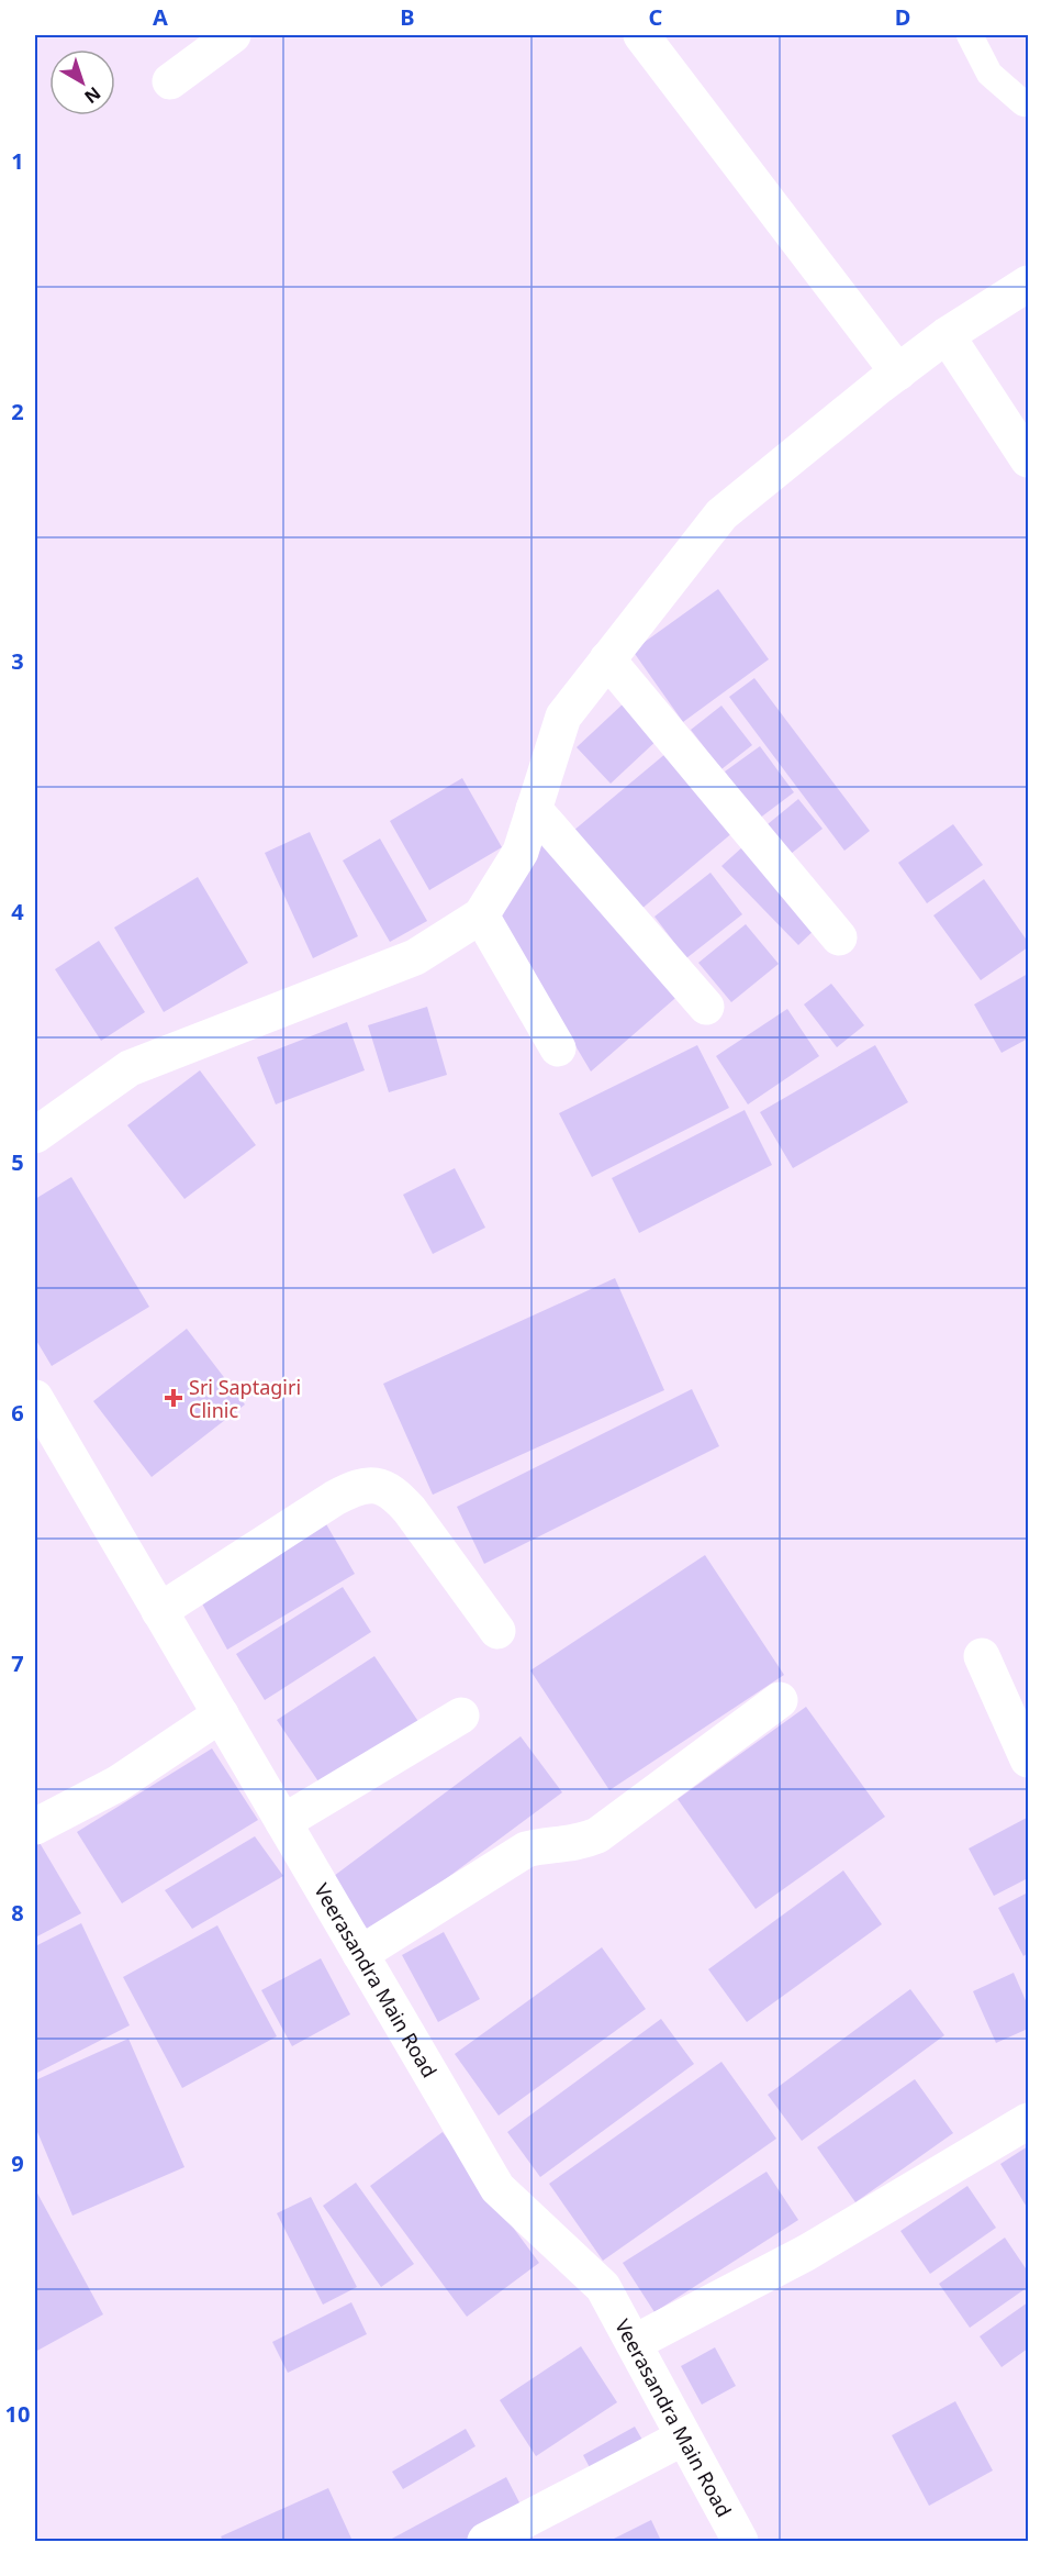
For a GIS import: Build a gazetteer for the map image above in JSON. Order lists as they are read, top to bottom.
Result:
{
  "streets": {
    "street": ["Veerasandra Main Road"]
  },
  "places": {
    "health": ["Sri Saptagiri Clinic"]
  },
  "north": "bottom right",
  "grid": {
    "columns": [
      "A",
      "B",
      "C",
      "D"
    ],
    "rows": [
      "1",
      "2",
      "3",
      "4",
      "5",
      "6",
      "7",
      "8",
      "9",
      "10"
    ]
  }
}
